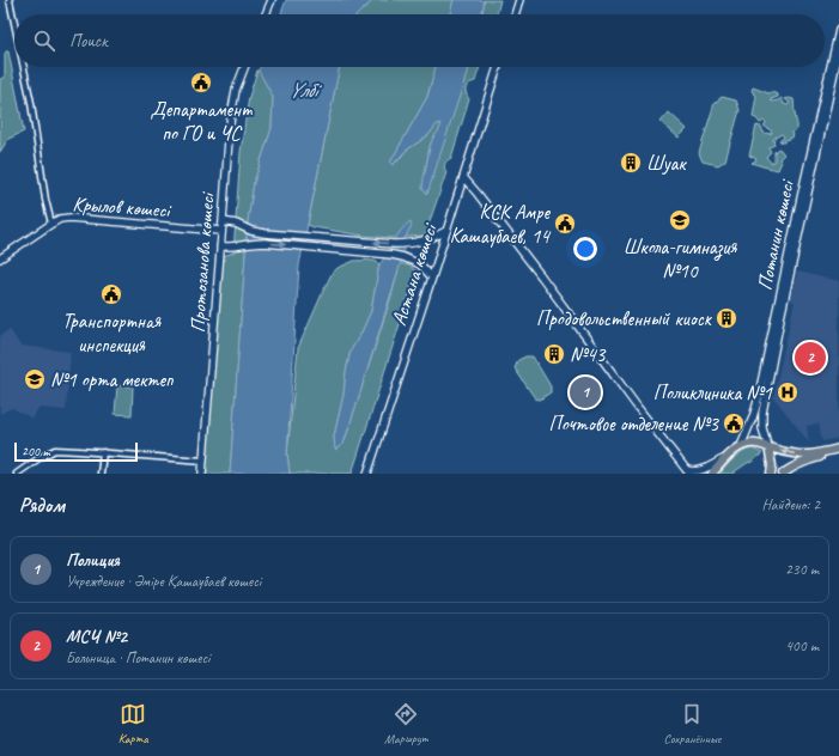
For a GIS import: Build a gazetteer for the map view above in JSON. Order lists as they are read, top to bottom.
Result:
{
  "streets": {
    "main road": [
      "Крылов көшесі",
      "Потанин көшесі",
      "Протозанова көшесі",
      "Астана көшесі"
    ]
  },
  "crossings": [
    ["Крылов көшесі", "Протозанова көшесі"]
  ],
  "water": ["Үлбі"],
  "places": {
    "public building": [
      "Департамент по ГО и ЧС",
      "КСК Амре Кашаубаев, 14",
      "Транспортная инспекция",
      "Почтовое отделение №3"
    ],
    "building": ["Шуак", "Продовольственный киоск", "№43"],
    "school or university": ["Школа-гимназия №10", "№1 орта мектеп"],
    "hospital": ["Поликлиника №1"]
  },
  "scale_bar": "200 m",
  "page": {
    "search": "Поиск",
    "pins": ["2", "1"],
    "scale": "200 m",
    "heading": ["Рядом", "Найдено: 2"],
    "list": [
      {
        "mark": "1",
        "name": "Полиция",
        "note": "Учреждение · Әміре Қашаубаев көшесі",
        "value": "230 m"
      },
      {
        "mark": "2",
        "name": "МСЧ №2",
        "note": "Больница · Потанин көшесі",
        "value": "400 m"
      }
    ],
    "nav": ["Карта", "Маршрут", "Сохранённые"]
  }
}
